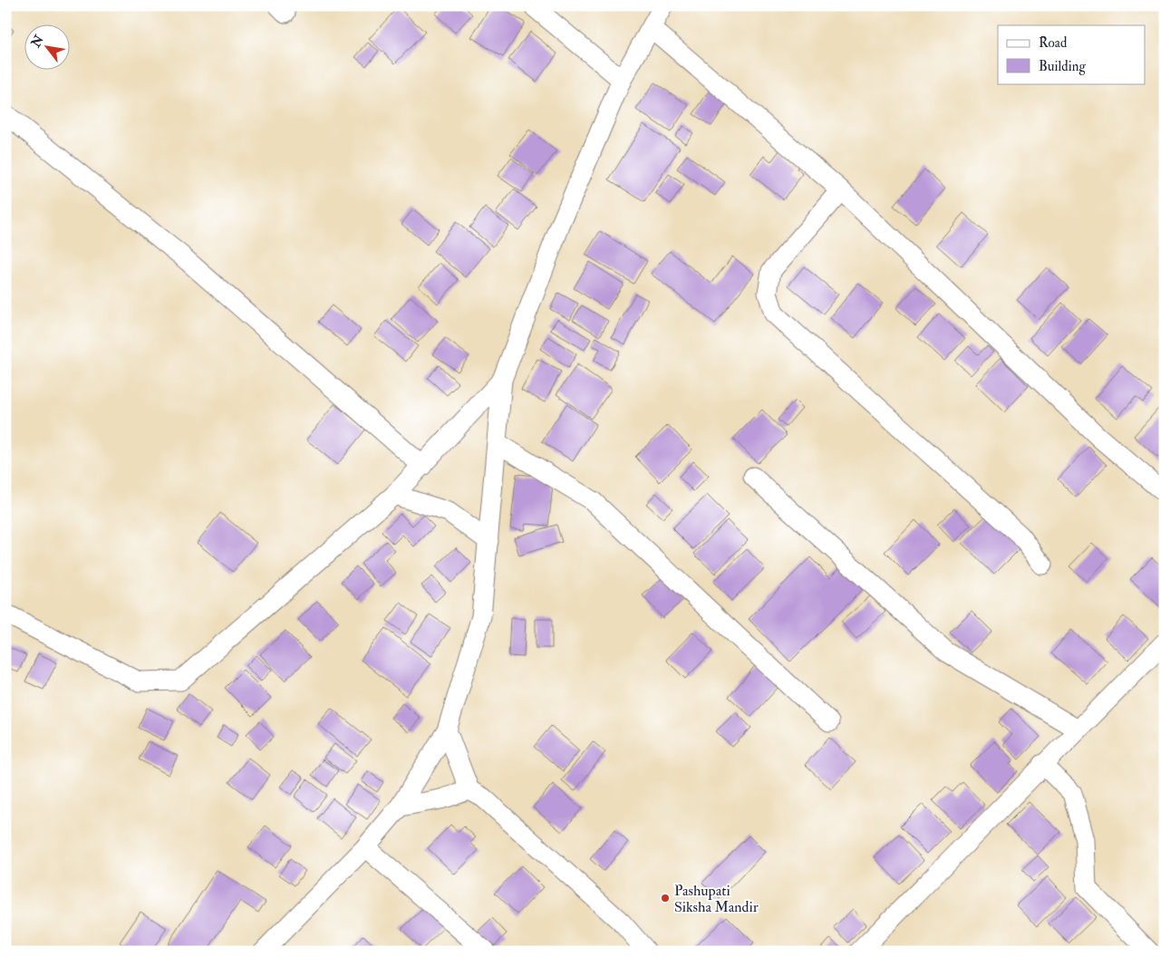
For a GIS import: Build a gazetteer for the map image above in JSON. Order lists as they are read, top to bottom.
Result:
{
  "places": ["Pashupati Siksha Mandir"],
  "legend": ["Road", "Building"],
  "north": "top left"
}
